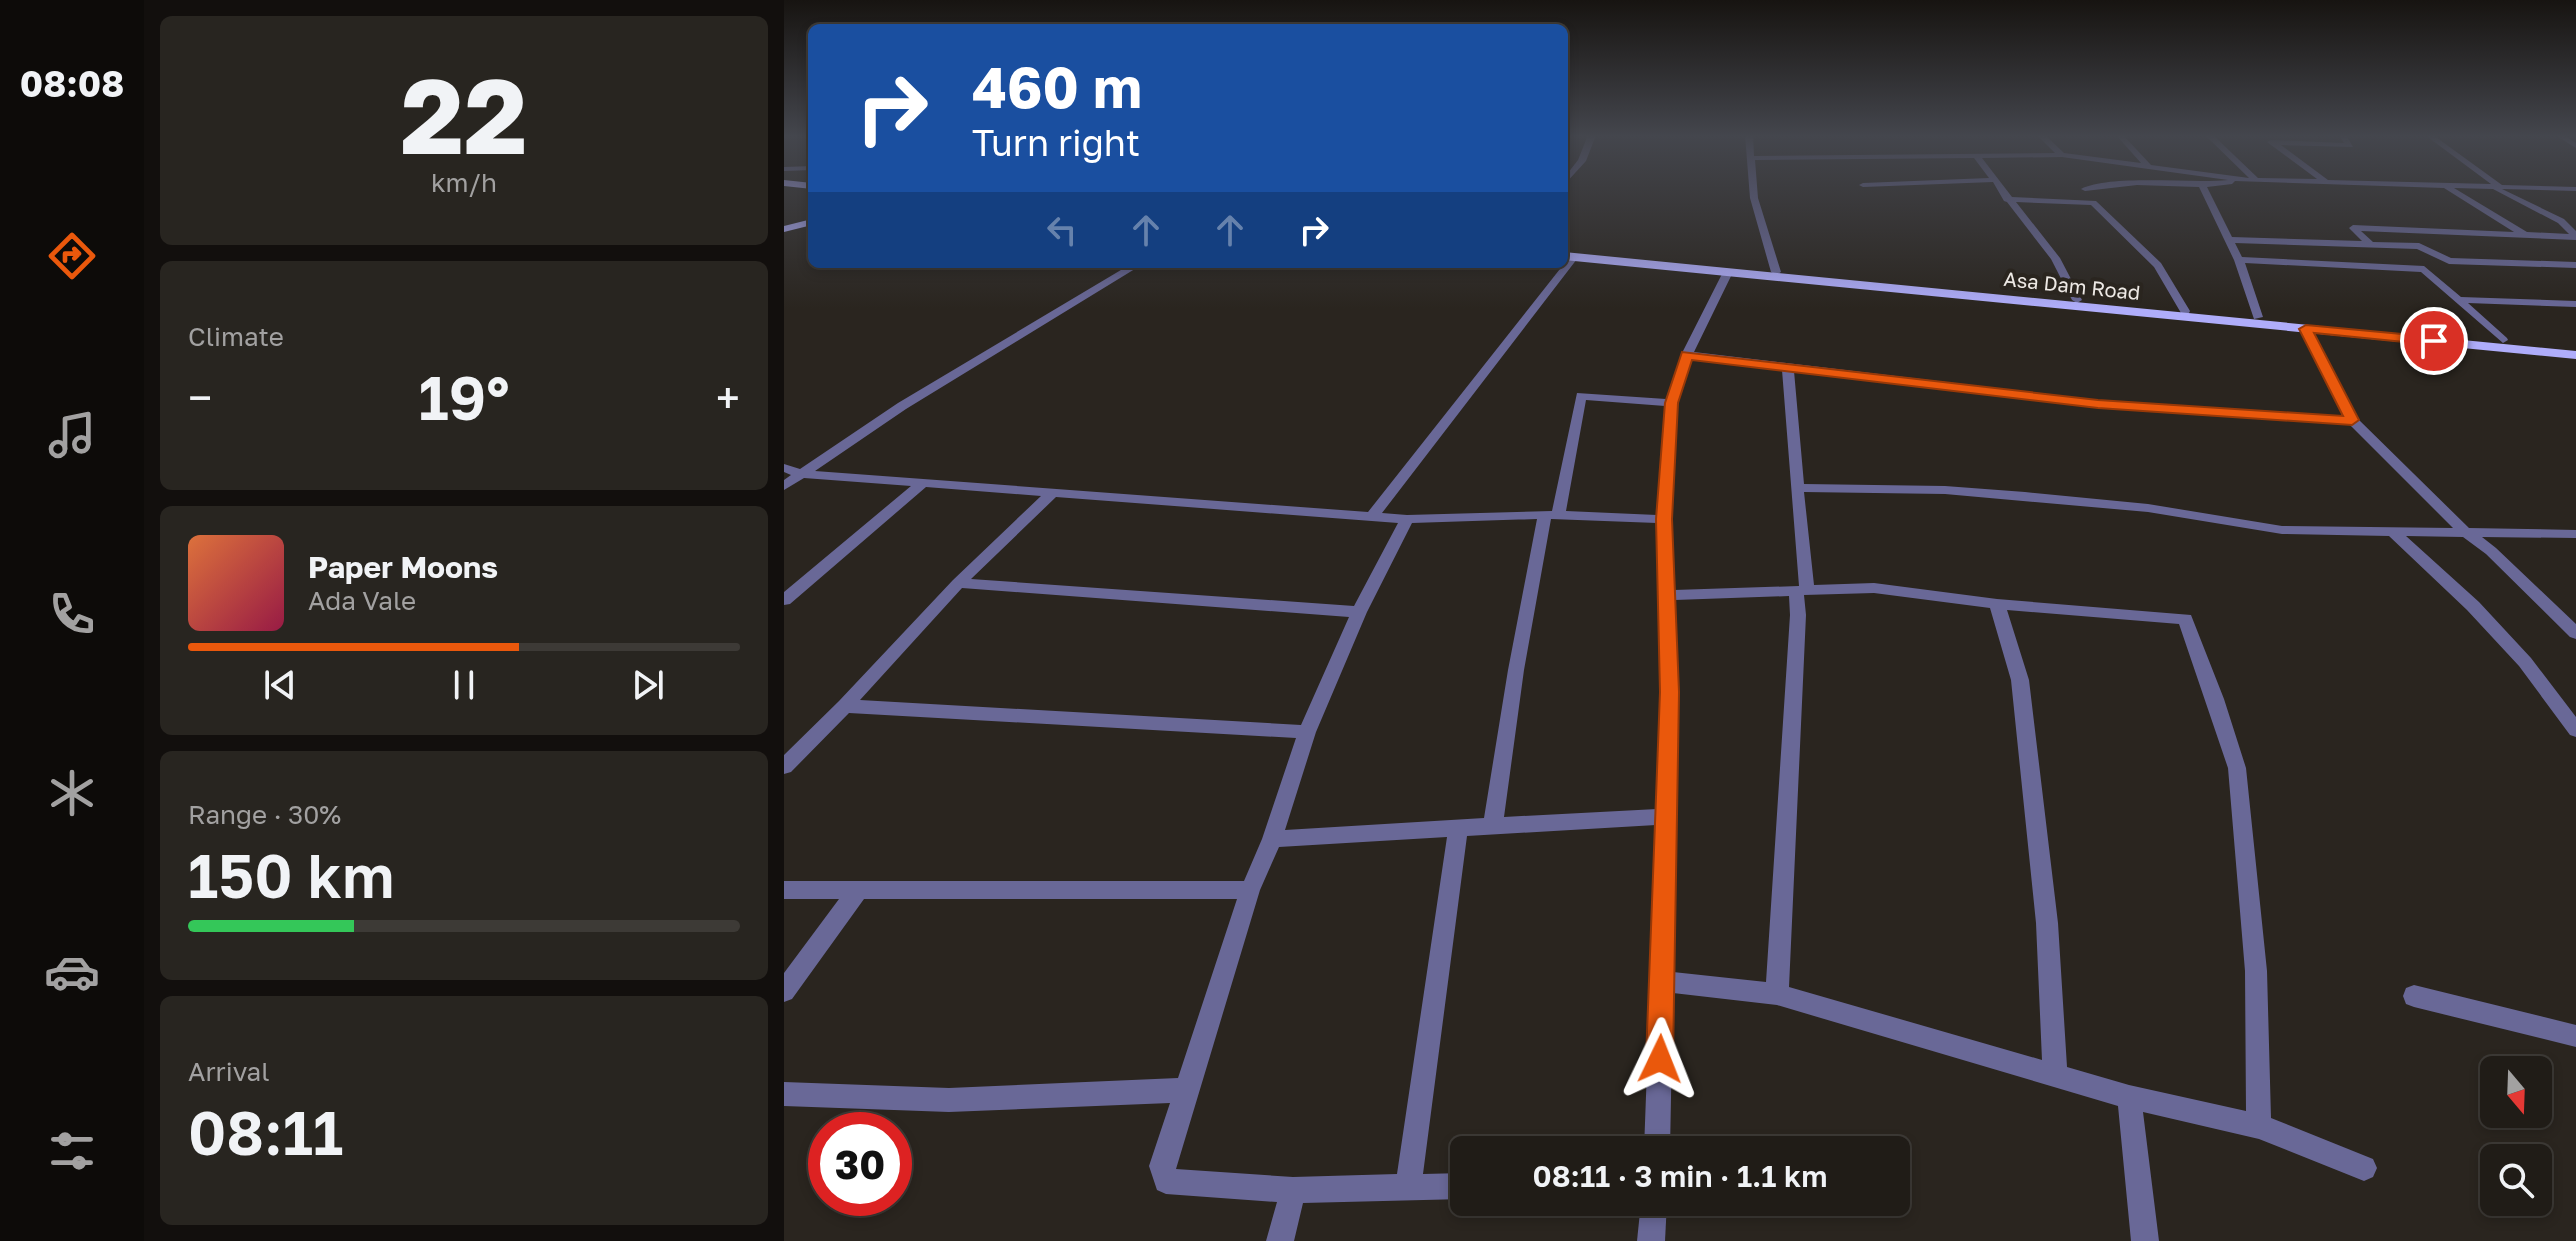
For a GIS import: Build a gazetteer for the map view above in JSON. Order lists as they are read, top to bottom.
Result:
{
  "streets": {
    "main road": ["Asa Dam Road"]
  },
  "north": "bottom",
  "page": {
    "tabs": "08:08",
    "tile": [
      ["22", "km/h"],
      "Climate",
      ["Range · 30%", "150 km"],
      ["Arrival", "08:11"]
    ],
    "turn": ["460 m", "Turn right"],
    "heat": ["−", "19°", "+"],
    "song": ["Paper Moons", "Ada Vale"],
    "limit": "30",
    "trip": "08:11 · 3 min · 1.1 km"
  }
}
